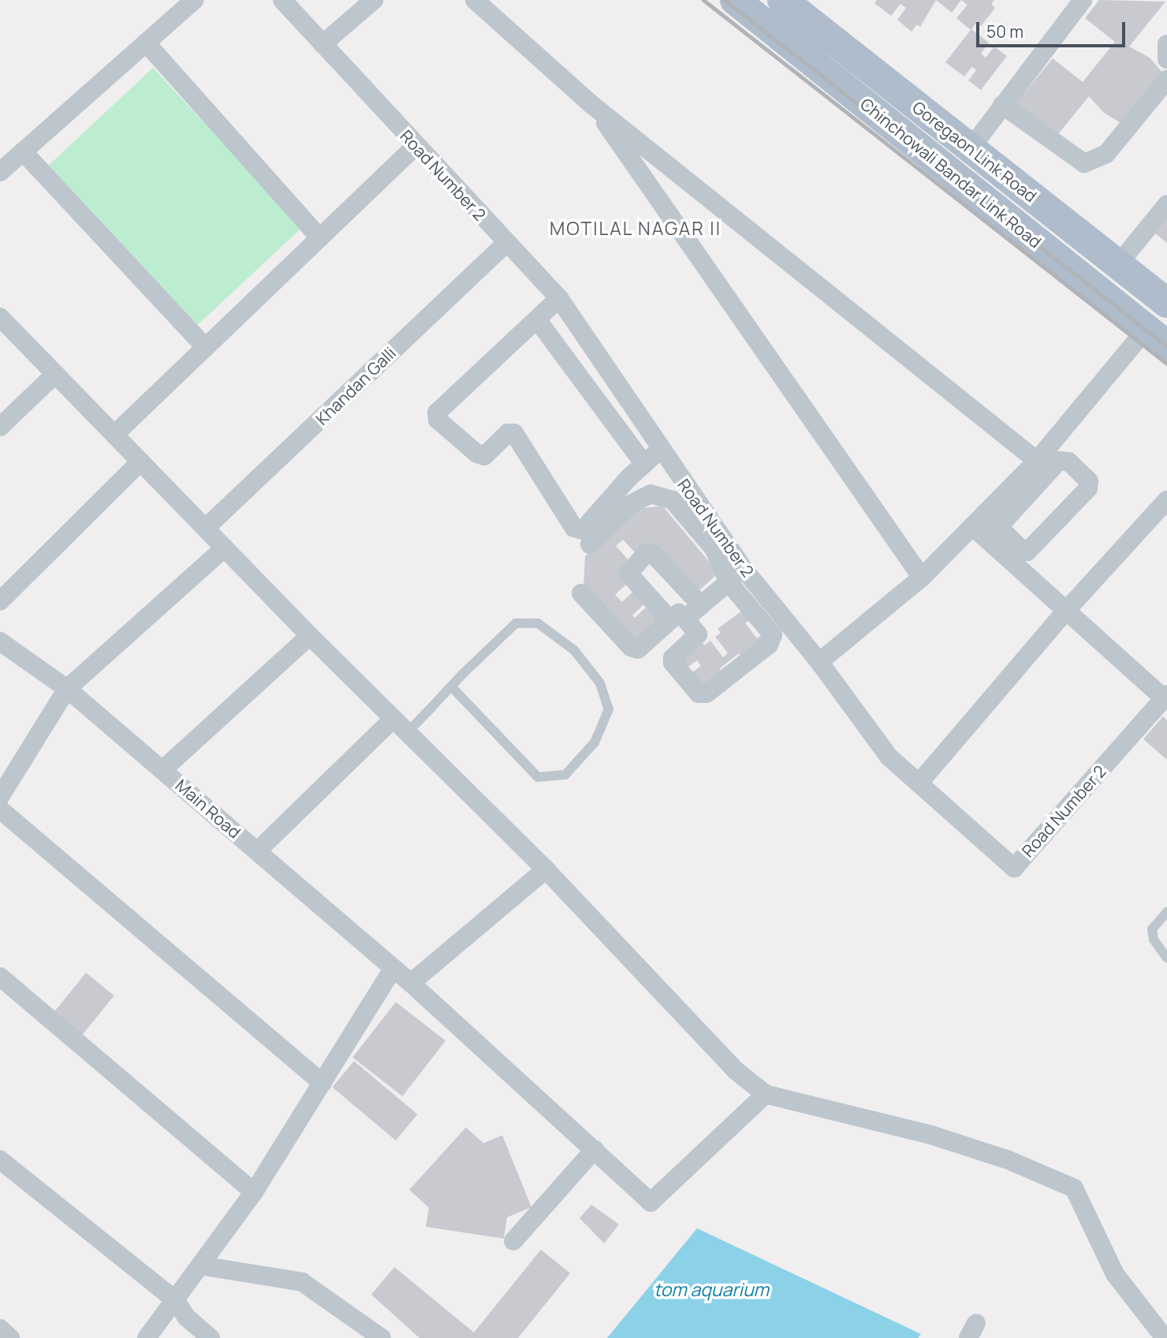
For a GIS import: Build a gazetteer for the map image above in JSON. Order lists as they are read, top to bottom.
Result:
{
  "streets": {
    "main road": ["Goregaon Link Road", "Chinchowali Bandar Link Road"],
    "street": ["Road Number 2", "Khandan Galli", "Main Road"]
  },
  "crossings": [
    ["Goregaon Link Road", "Chinchowali Bandar Link Road"],
    ["Road Number 2", "Khandan Galli"]
  ],
  "districts": ["MOTILAL NAGAR II"],
  "water": ["tom aquarium"],
  "scale_bar": "50 m"
}
